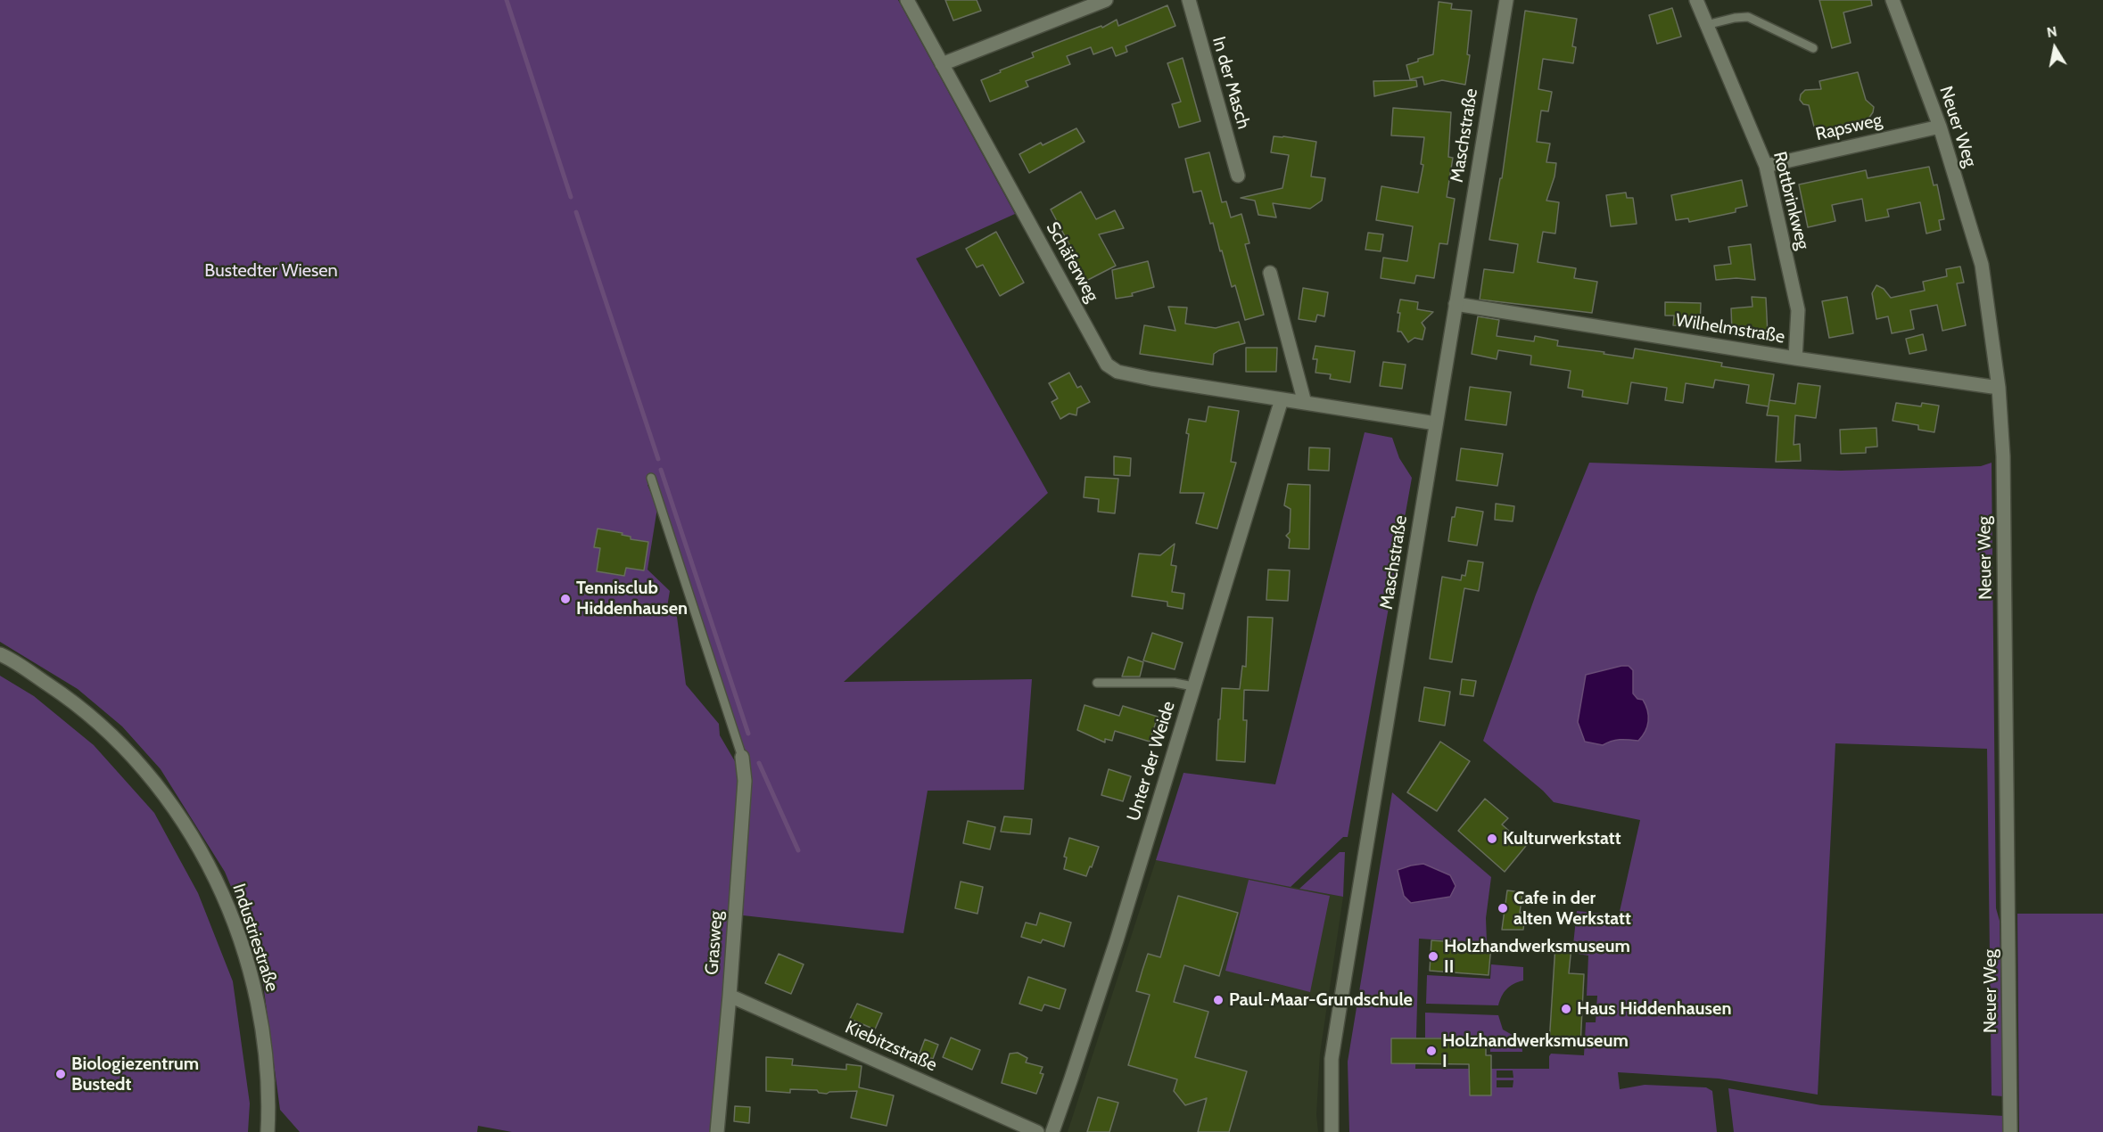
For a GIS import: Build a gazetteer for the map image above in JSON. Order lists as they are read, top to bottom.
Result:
{
  "streets": {
    "street": [
      "In der Masch",
      "Neuer Weg",
      "Rapsweg",
      "Maschstraße",
      "Rottbrinkweg",
      "Schäferweg",
      "Wilhelmstraße",
      "Unter der Weide",
      "Industriestraße",
      "Grasweg",
      "Kiebitzstraße"
    ]
  },
  "crossings": [
    ["Neuer Weg", "Rapsweg"],
    ["Neuer Weg", "Wilhelmstraße"],
    ["Rapsweg", "Rottbrinkweg"],
    ["Maschstraße", "Schäferweg"],
    ["Maschstraße", "Wilhelmstraße"],
    ["Rottbrinkweg", "Wilhelmstraße"],
    ["Schäferweg", "Unter der Weide"],
    ["Grasweg", "Kiebitzstraße"]
  ],
  "parks": ["Bustedter Wiesen"],
  "places": [
    "Tennisclub Hiddenhausen",
    "Kulturwerkstatt",
    "Cafe in der alten Werkstatt",
    "Holzhandwerksmuseum II",
    "Paul-Maar-Grundschule",
    "Haus Hiddenhausen",
    "Holzhandwerksmuseum I",
    "Biologiezentrum Bustedt"
  ],
  "north": "top"
}
